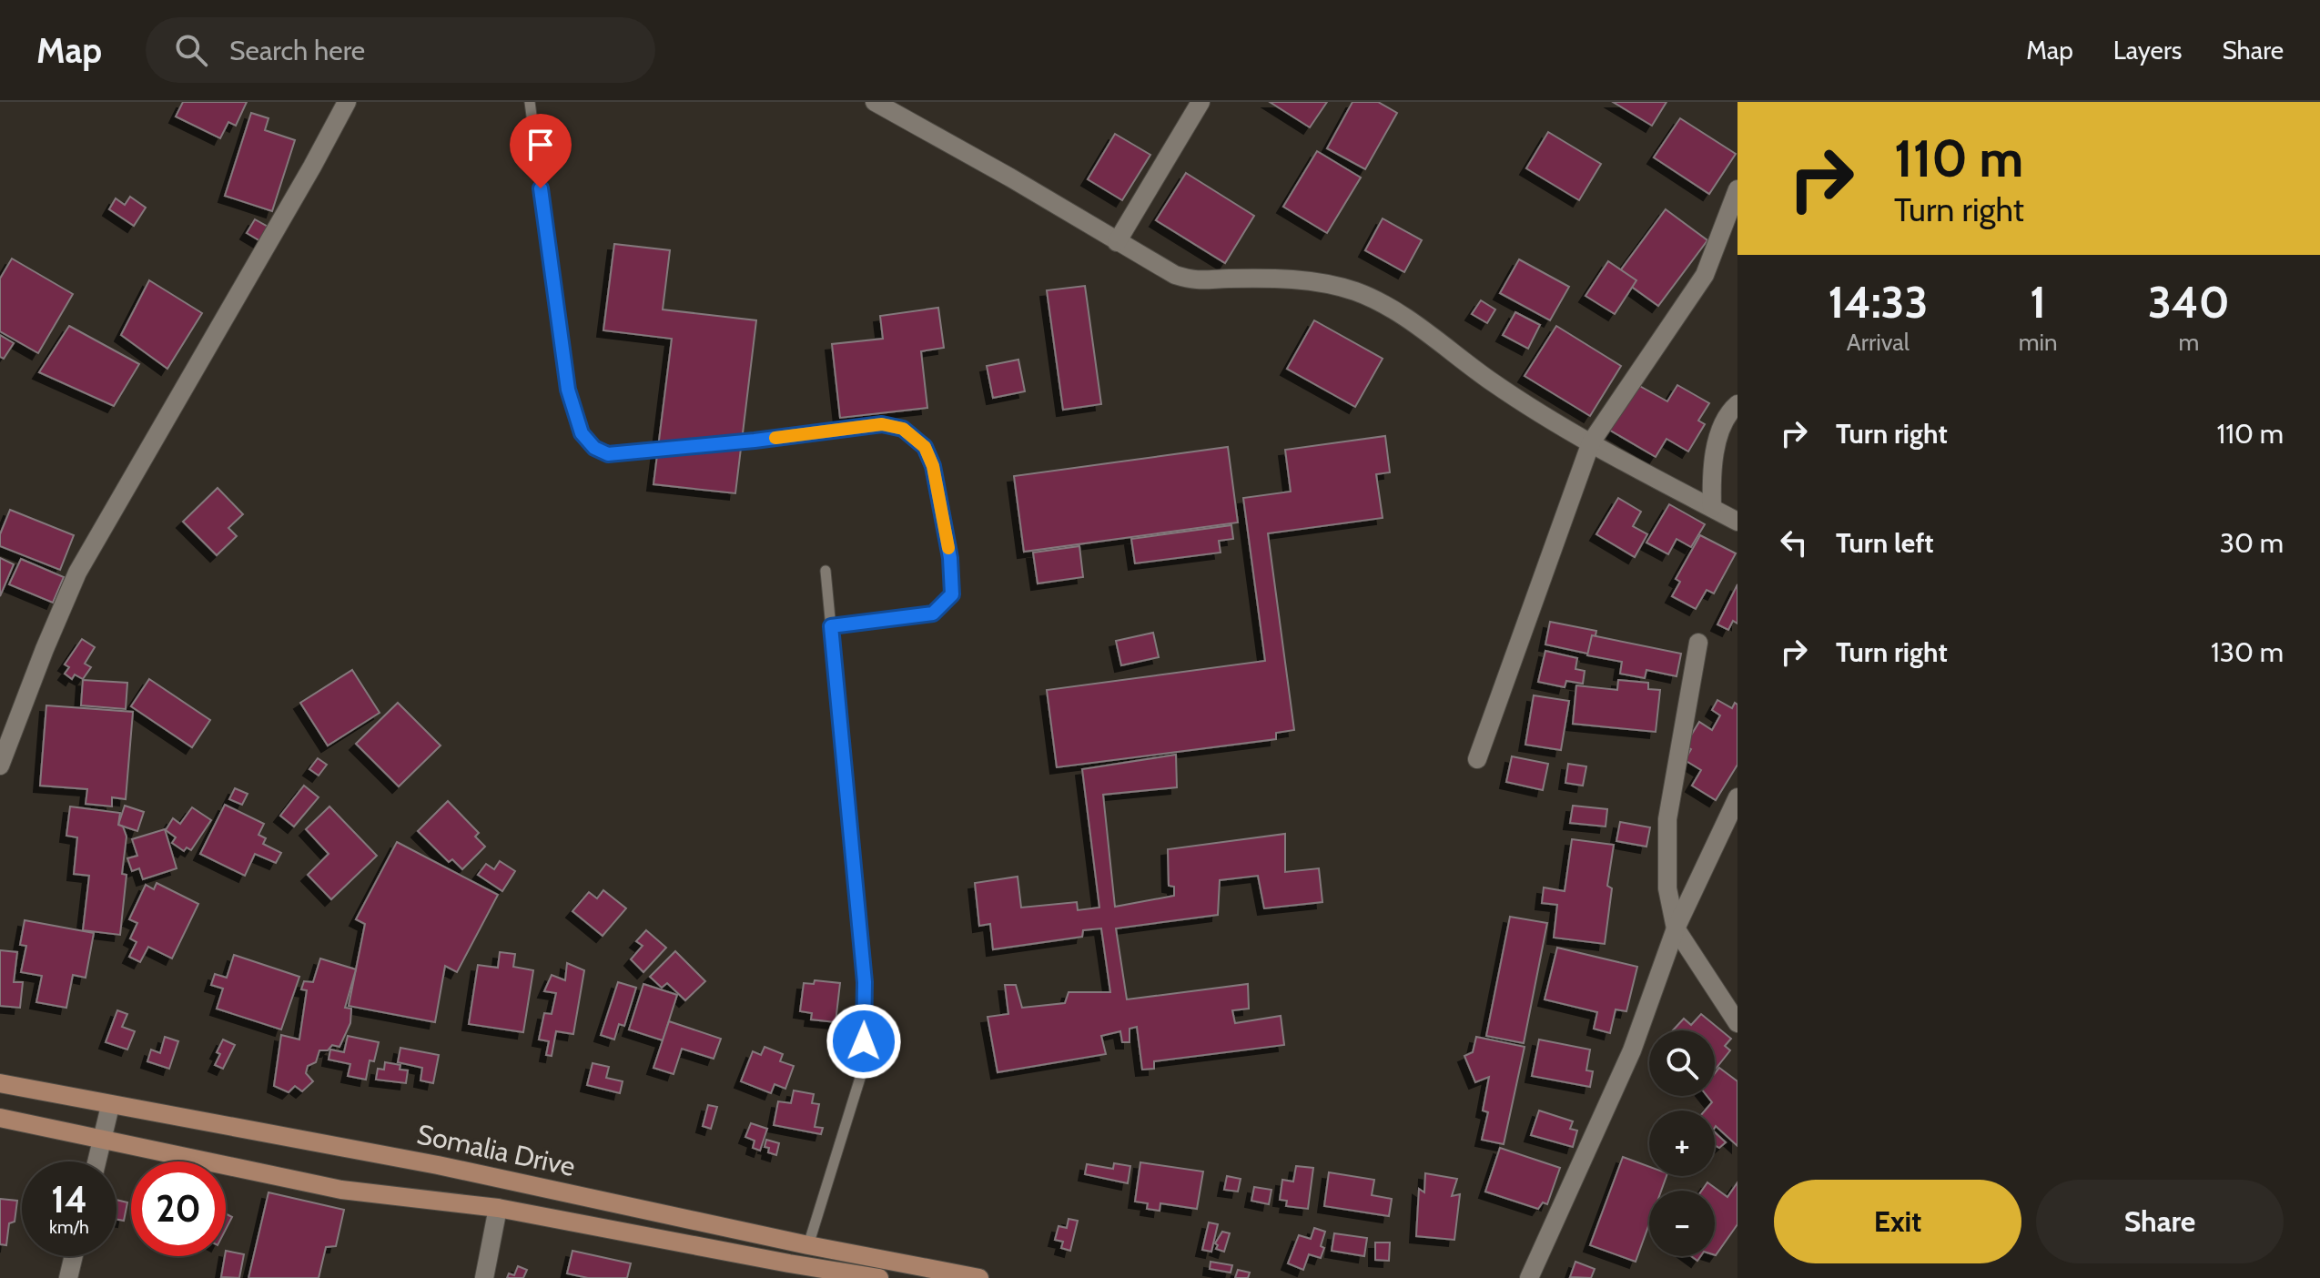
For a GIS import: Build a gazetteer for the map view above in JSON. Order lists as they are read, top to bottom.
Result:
{
  "streets": {
    "main road": ["Somalia Drive"]
  },
  "page": {
    "header": "Map",
    "search": "Search here",
    "nav": ["Map", "Layers", "Share"],
    "turn": ["110 m", "Turn right"],
    "eta": [
      "14:33",
      "Arrival",
      "1",
      "min",
      "340",
      "m"
    ],
    "list": [
      {
        "name": "Turn right",
        "value": "110 m"
      },
      {
        "name": "Turn left",
        "value": "30 m"
      },
      {
        "name": "Turn right",
        "value": "130 m"
      }
    ],
    "map_buttons": ["+", "−"],
    "speed": "14 km/h",
    "limit": "20",
    "buttons": ["Exit", "Share"]
  }
}
